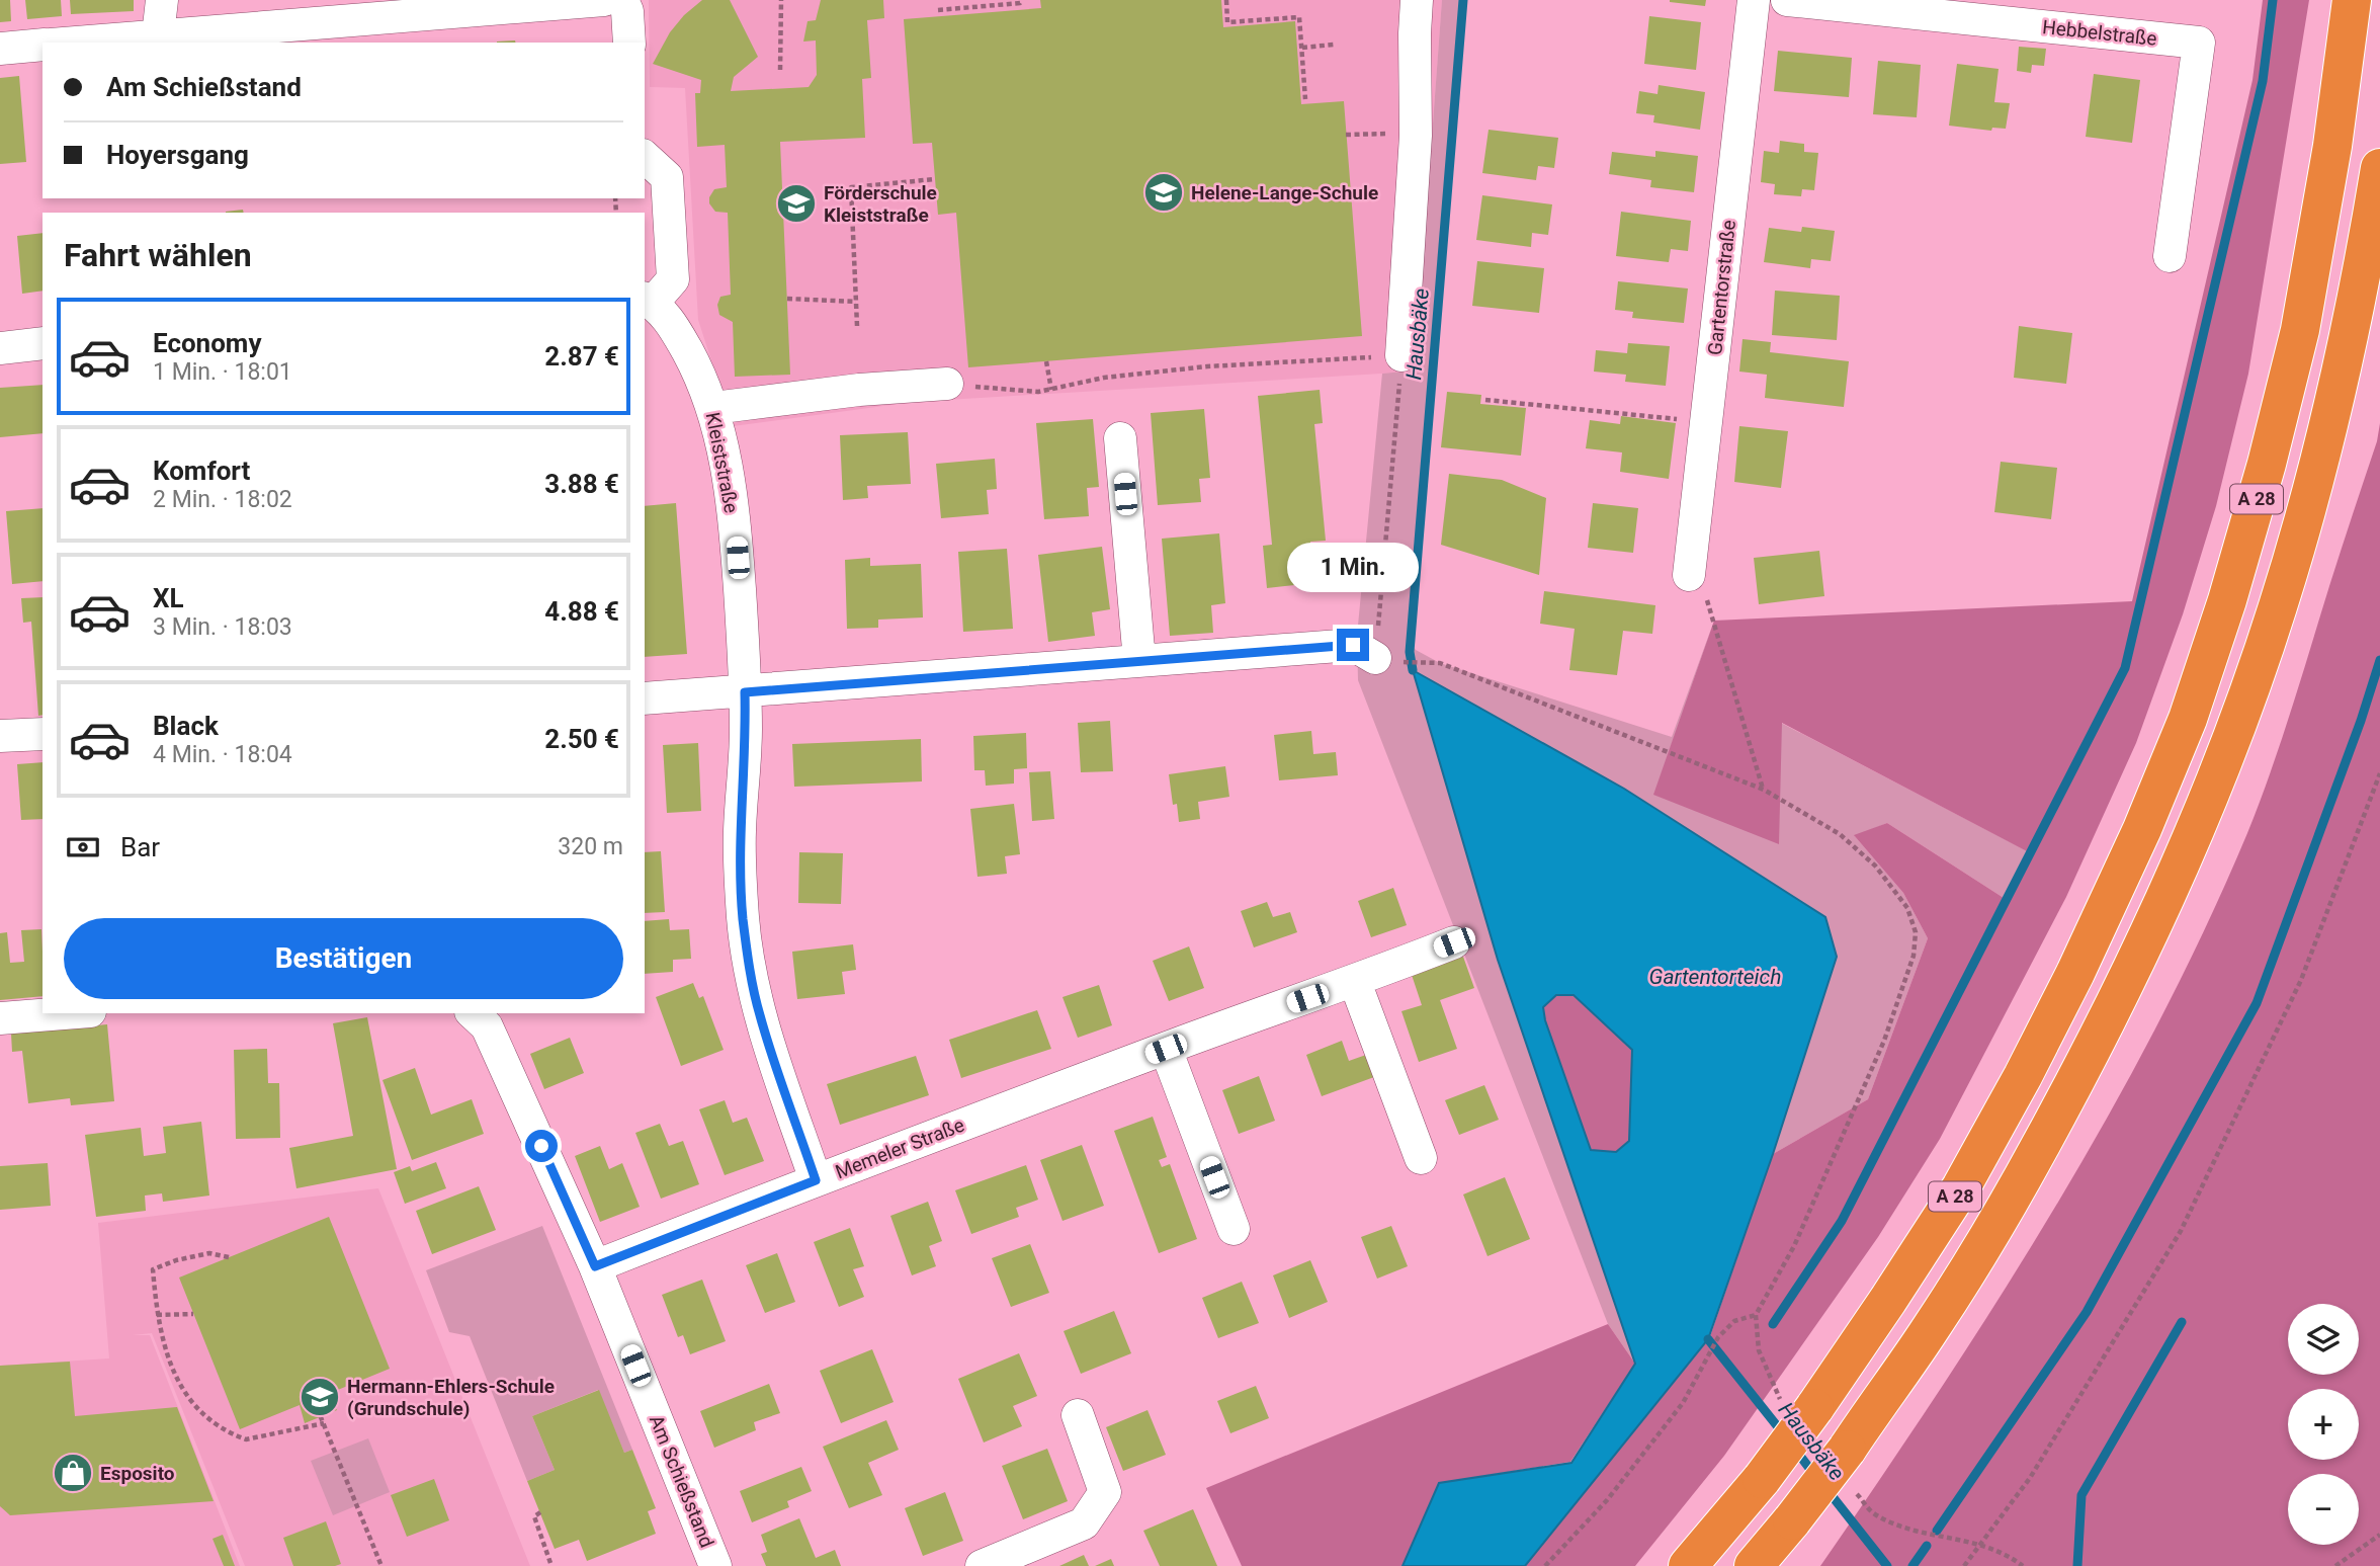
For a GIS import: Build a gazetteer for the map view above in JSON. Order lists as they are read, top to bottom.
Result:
{
  "streets": {
    "highway": ["A 28"],
    "street": [
      "Hebbelstraße",
      "Gartentorstraße",
      "Kleiststraße",
      "Memeler Straße",
      "Am Schießstand"
    ]
  },
  "crossings": [
    ["Kleiststraße", "Memeler Straße"],
    ["Memeler Straße", "Am Schießstand"]
  ],
  "water": ["Hausbäke", "Gartentorteich"],
  "places": {
    "school or university": ["Helene-Lange-Schule", "Förderschule Kleiststraße", "Hermann-Ehlers-Schule (Grundschule)"],
    "shop": ["Esposito"]
  },
  "page": {
    "banner": ["Am Schießstand", "Hoyersgang"],
    "heading": "Fahrt wählen",
    "list": [
      {
        "name": "Economy",
        "note": "1 Min. · 18:01",
        "value": "2.87 €"
      },
      {
        "name": "Komfort",
        "note": "2 Min. · 18:02",
        "value": "3.88 €"
      },
      {
        "name": "XL",
        "note": "3 Min. · 18:03",
        "value": "4.88 €"
      },
      {
        "name": "Black",
        "note": "4 Min. · 18:04",
        "value": "2.50 €"
      }
    ],
    "bubble": "1 Min.",
    "pay": ["Bar", "320 m"],
    "buttons": "Bestätigen",
    "map_buttons": ["+", "−"]
  }
}
